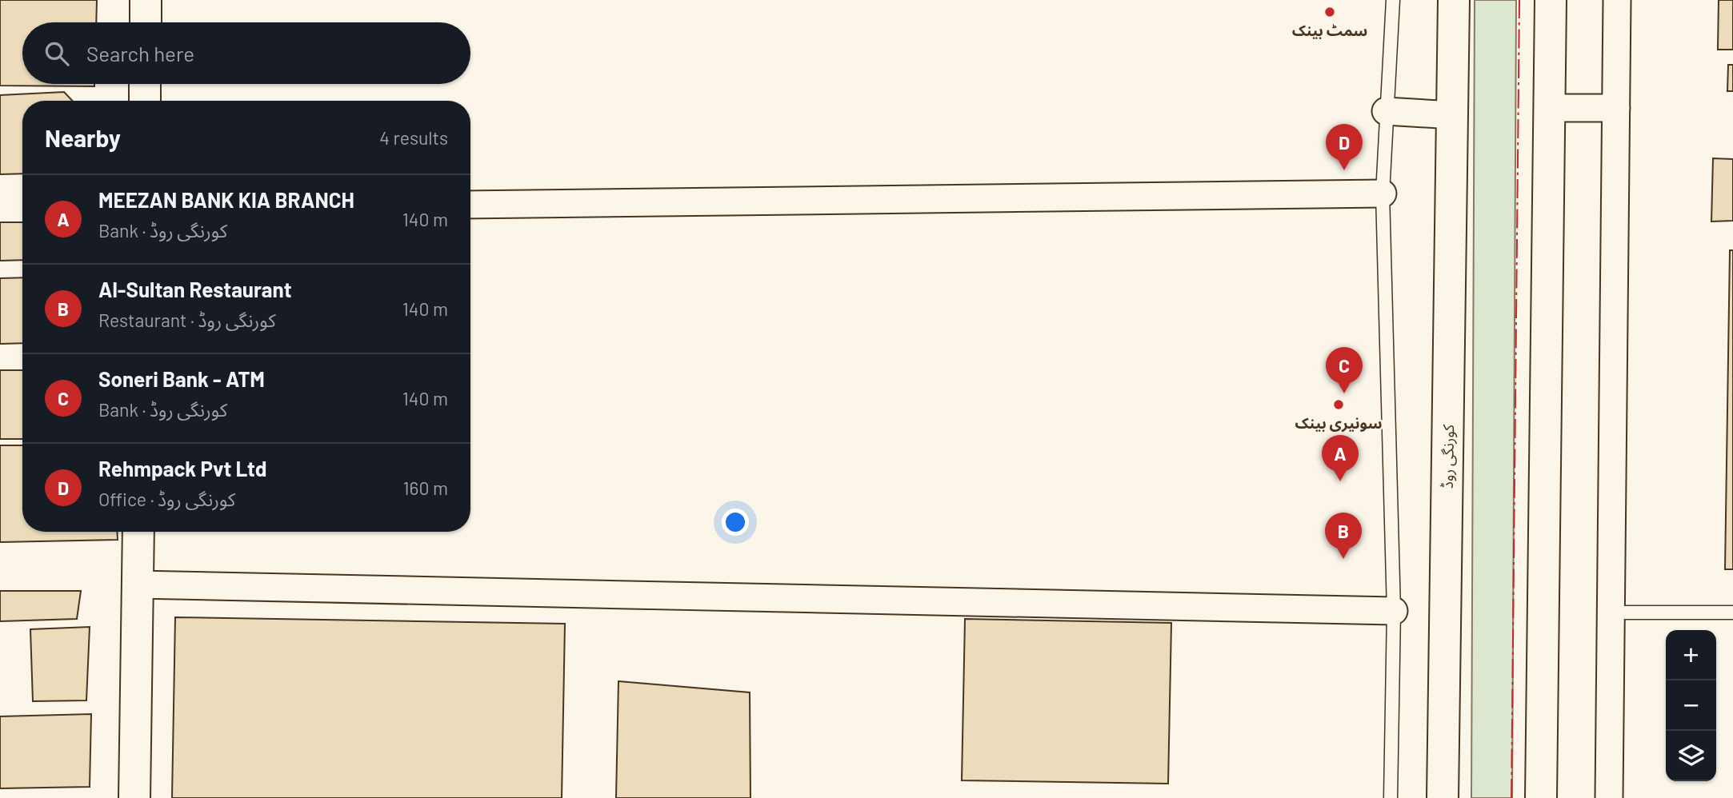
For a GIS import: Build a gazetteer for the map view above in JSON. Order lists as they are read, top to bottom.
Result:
{
  "streets": {
    "main road": ["کورنگی روڈ"]
  },
  "places": ["سمٹ بینک", "سونیری بینک"],
  "page": {
    "search": "Search here",
    "heading": ["Nearby", "4 results"],
    "pins": [
      "D",
      "C",
      "A",
      "B"
    ],
    "list": [
      {
        "mark": "A",
        "name": "MEEZAN BANK KIA BRANCH",
        "note": "Bank · کورنگی روڈ",
        "value": "140 m"
      },
      {
        "mark": "B",
        "name": "Al-Sultan Restaurant",
        "note": "Restaurant · کورنگی روڈ",
        "value": "140 m"
      },
      {
        "mark": "C",
        "name": "Soneri Bank - ATM",
        "note": "Bank · کورنگی روڈ",
        "value": "140 m"
      },
      {
        "mark": "D",
        "name": "Rehmpack Pvt Ltd",
        "note": "Office · کورنگی روڈ",
        "value": "160 m"
      }
    ],
    "map_buttons": ["+", "−"]
  }
}
